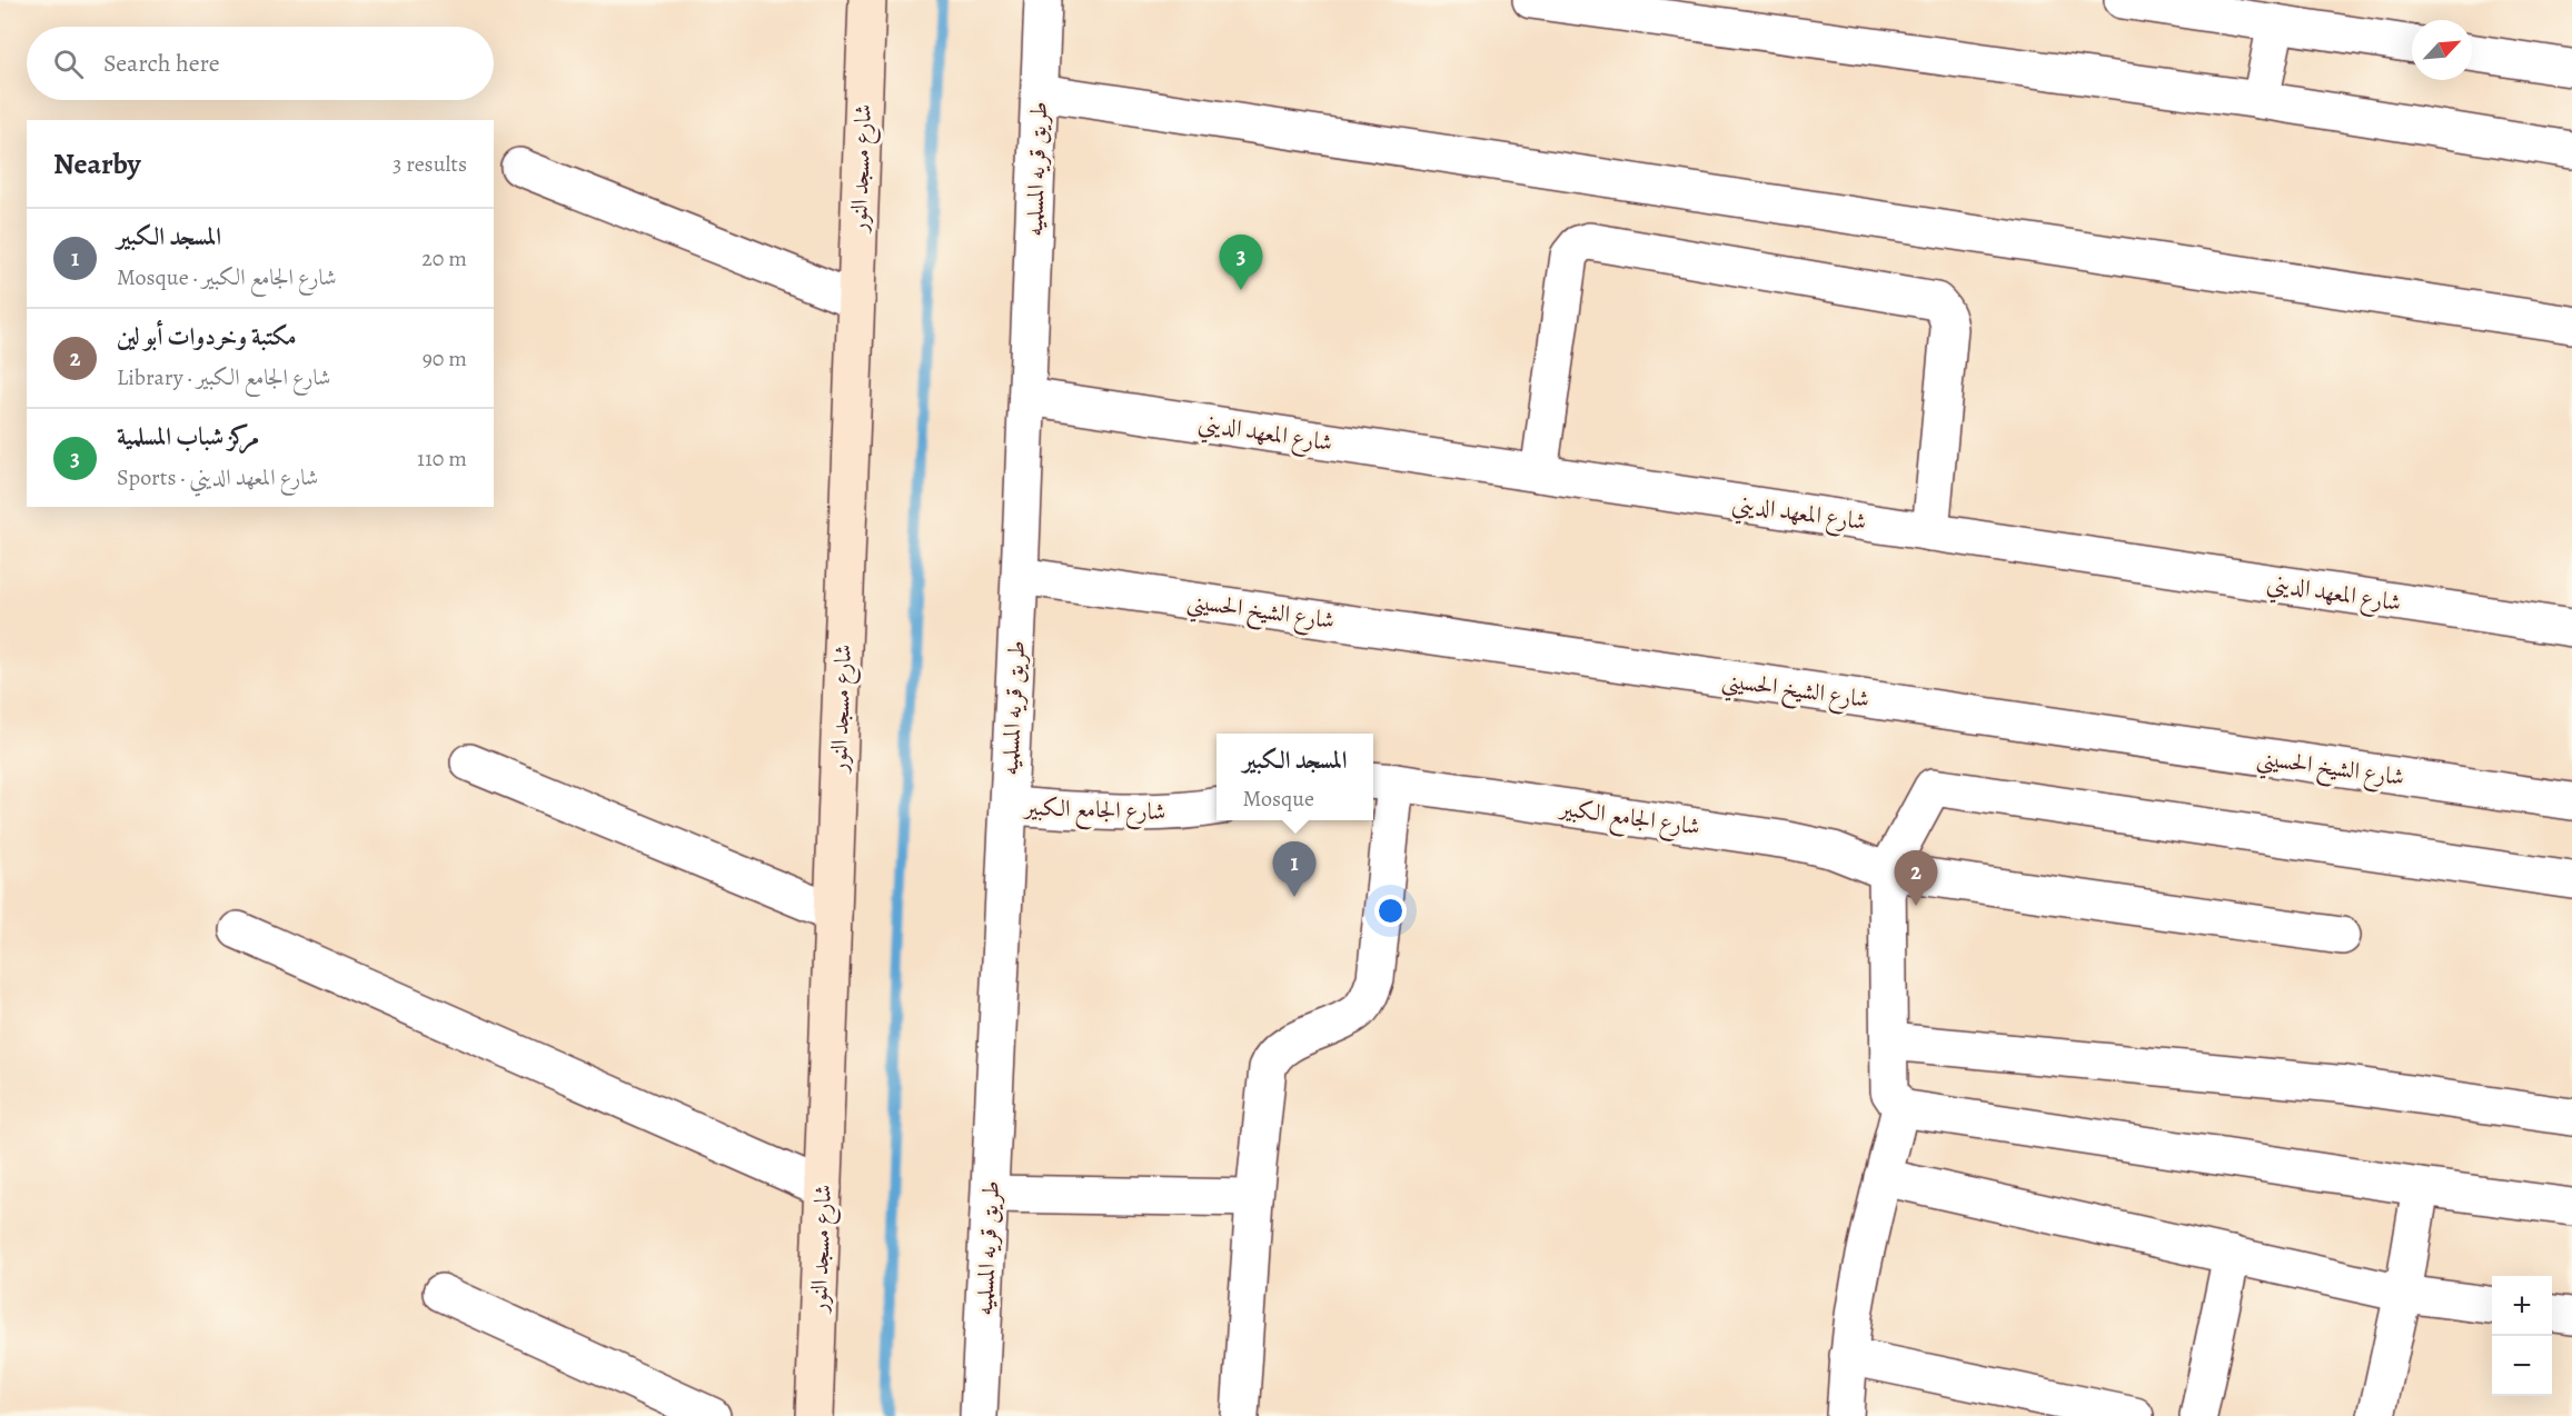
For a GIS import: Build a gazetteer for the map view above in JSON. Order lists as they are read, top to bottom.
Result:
{
  "streets": {
    "main road": ["شارع مسجد النور"],
    "street": [
      "طريق قريه المسلميه",
      "شارع المعهد الديني",
      "شارع الشيخ الحسيني",
      "شارع الجامع الكبير"
    ]
  },
  "crossings": [
    ["طريق قريه المسلميه", "شارع المعهد الديني"],
    ["طريق قريه المسلميه", "شارع الشيخ الحسيني"],
    ["طريق قريه المسلميه", "شارع الجامع الكبير"]
  ],
  "north": "top right",
  "page": {
    "search": "Search here",
    "heading": ["Nearby", "3 results"],
    "list": [
      {
        "mark": "1",
        "name": "المسجد الكبير",
        "note": "Mosque · شارع الجامع الكبير",
        "value": "20 m"
      },
      {
        "mark": "2",
        "name": "مكتبة وخردوات أبو لين",
        "note": "Library · شارع الجامع الكبير",
        "value": "90 m"
      },
      {
        "mark": "3",
        "name": "مركز شباب المسلمية",
        "note": "Sports · شارع المعهد الديني",
        "value": "110 m"
      }
    ],
    "pins": ["3", "1", "2"],
    "popup": ["المسجد الكبير", "Mosque"],
    "map_buttons": ["+", "−"]
  }
}
